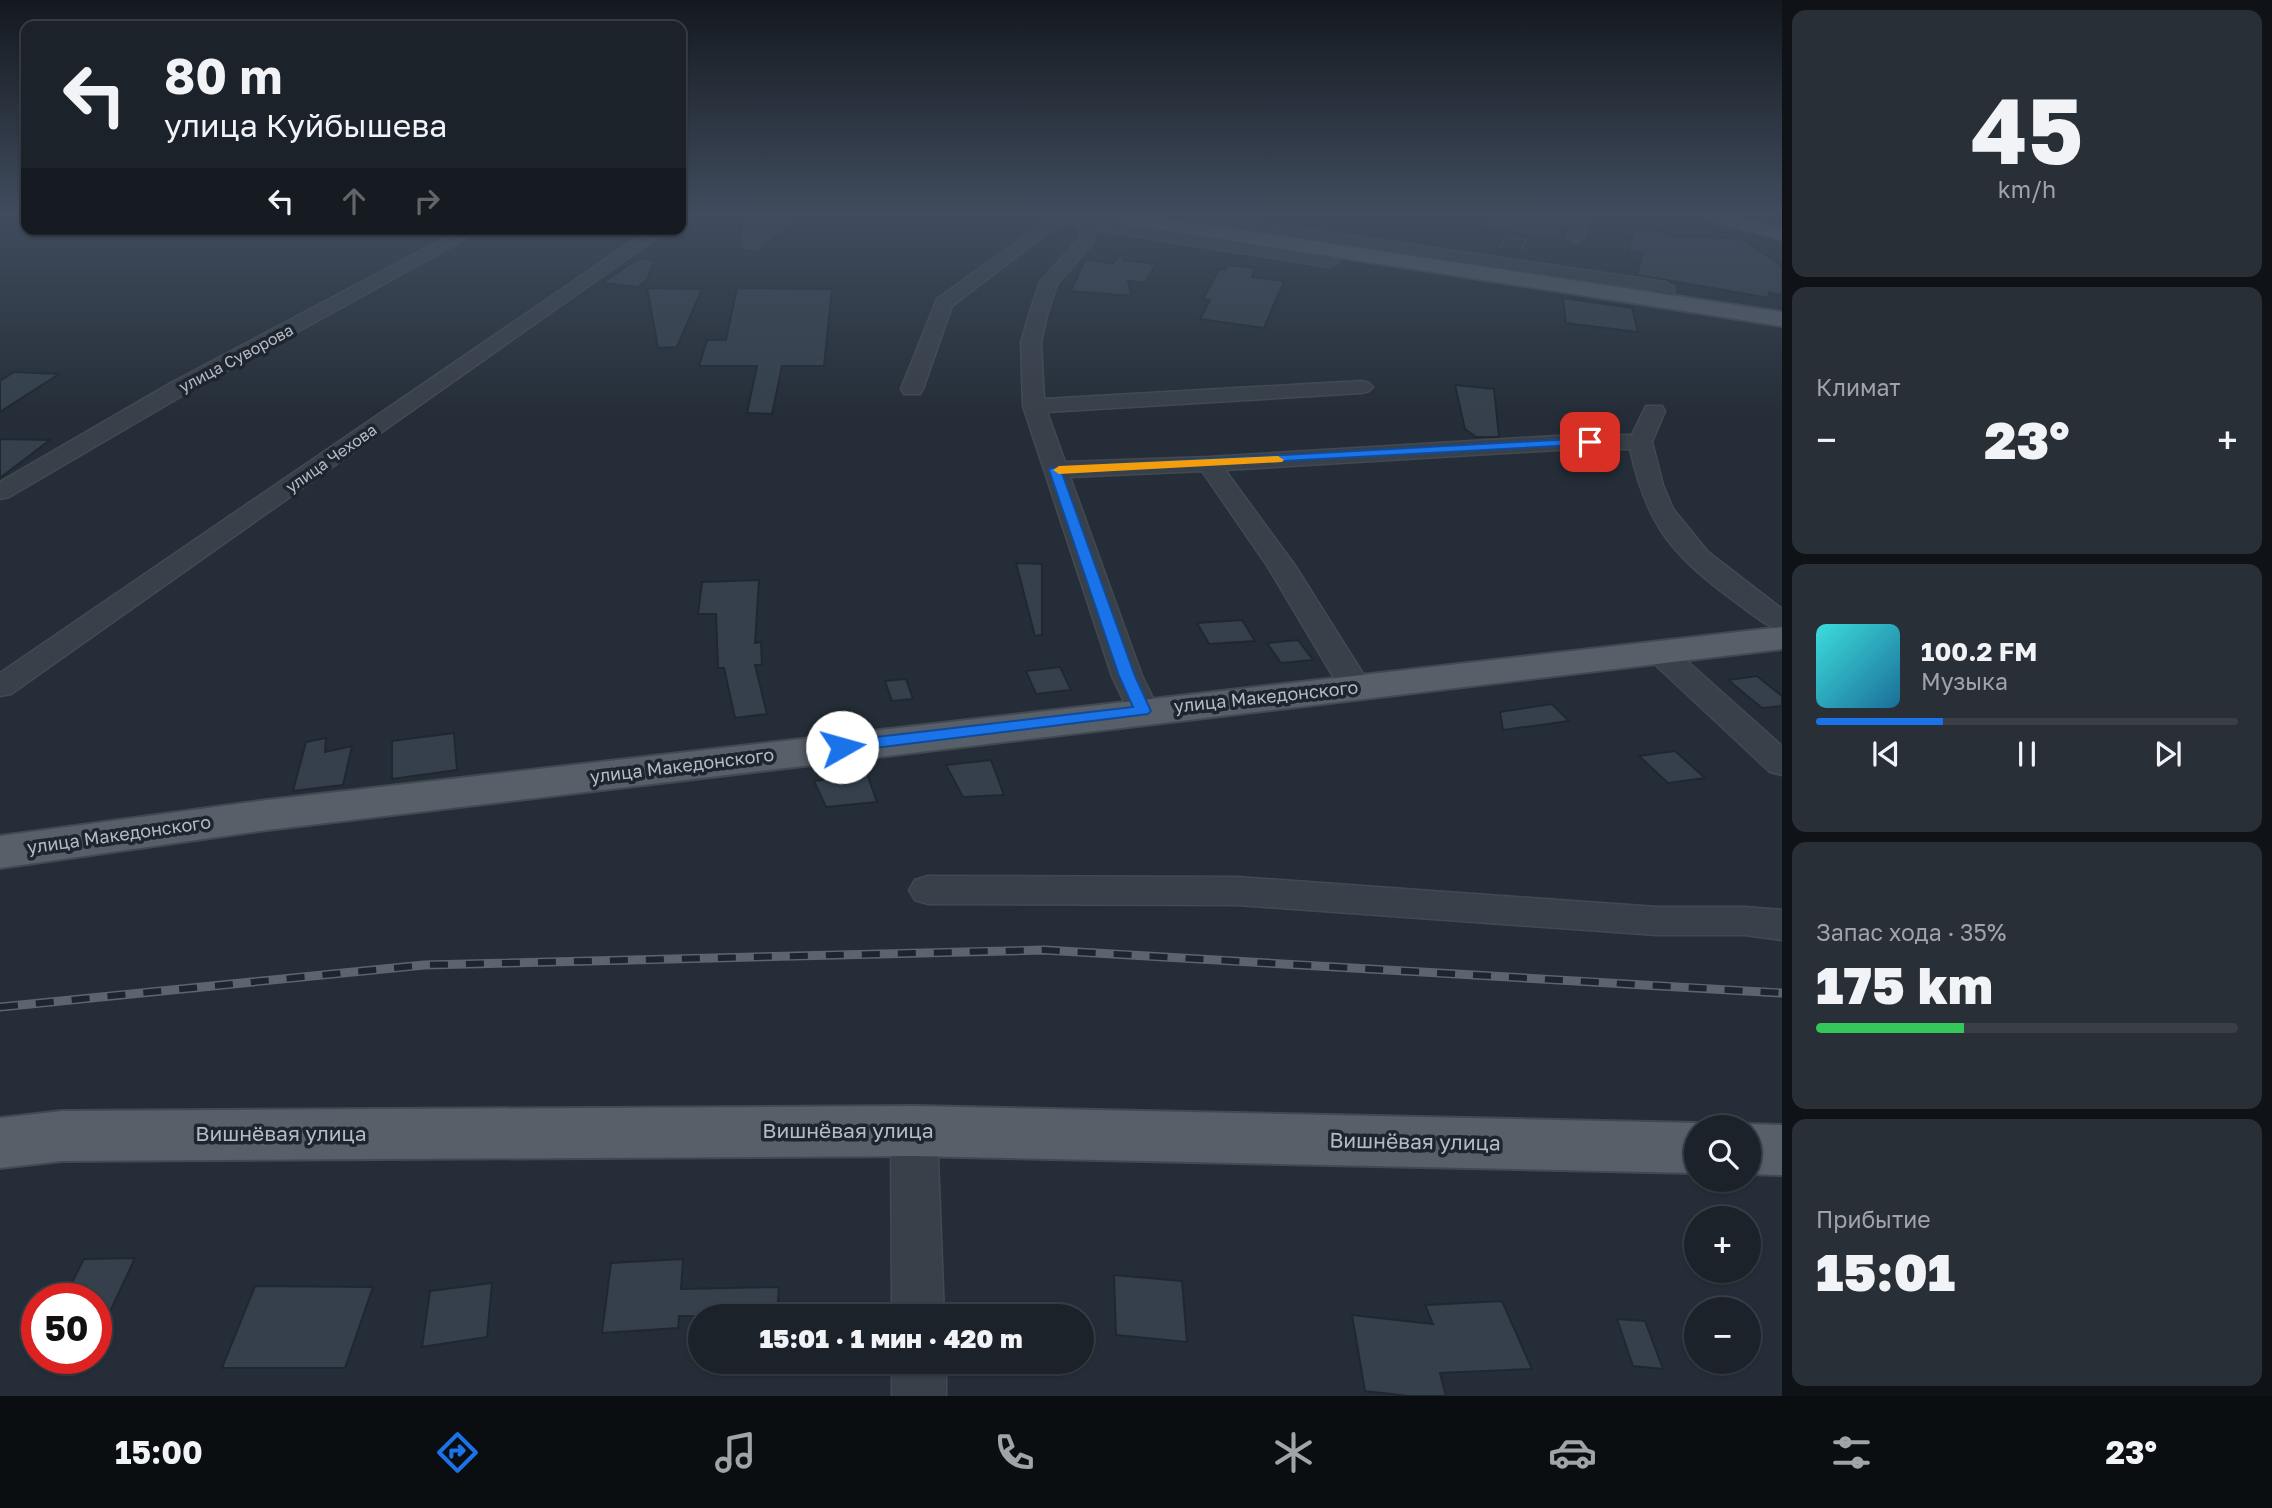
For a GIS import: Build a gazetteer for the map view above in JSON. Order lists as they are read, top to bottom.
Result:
{
  "streets": {
    "main road": ["улица Македонского", "Вишнёвая улица"],
    "street": ["улица Суворова", "улица Чехова"]
  },
  "page": {
    "tile": [
      ["45", "km/h"],
      "Климат",
      ["Запас хода · 35%", "175 km"],
      ["Прибытие", "15:01"]
    ],
    "turn": ["80 m", "улица Куйбышева"],
    "heat": ["−", "23°", "+"],
    "song": ["100.2 FM", "Музыка"],
    "map_buttons": ["+", "−"],
    "limit": "50",
    "trip": "15:01 · 1 мин · 420 m",
    "tabs": ["15:00", "23°"]
  }
}
